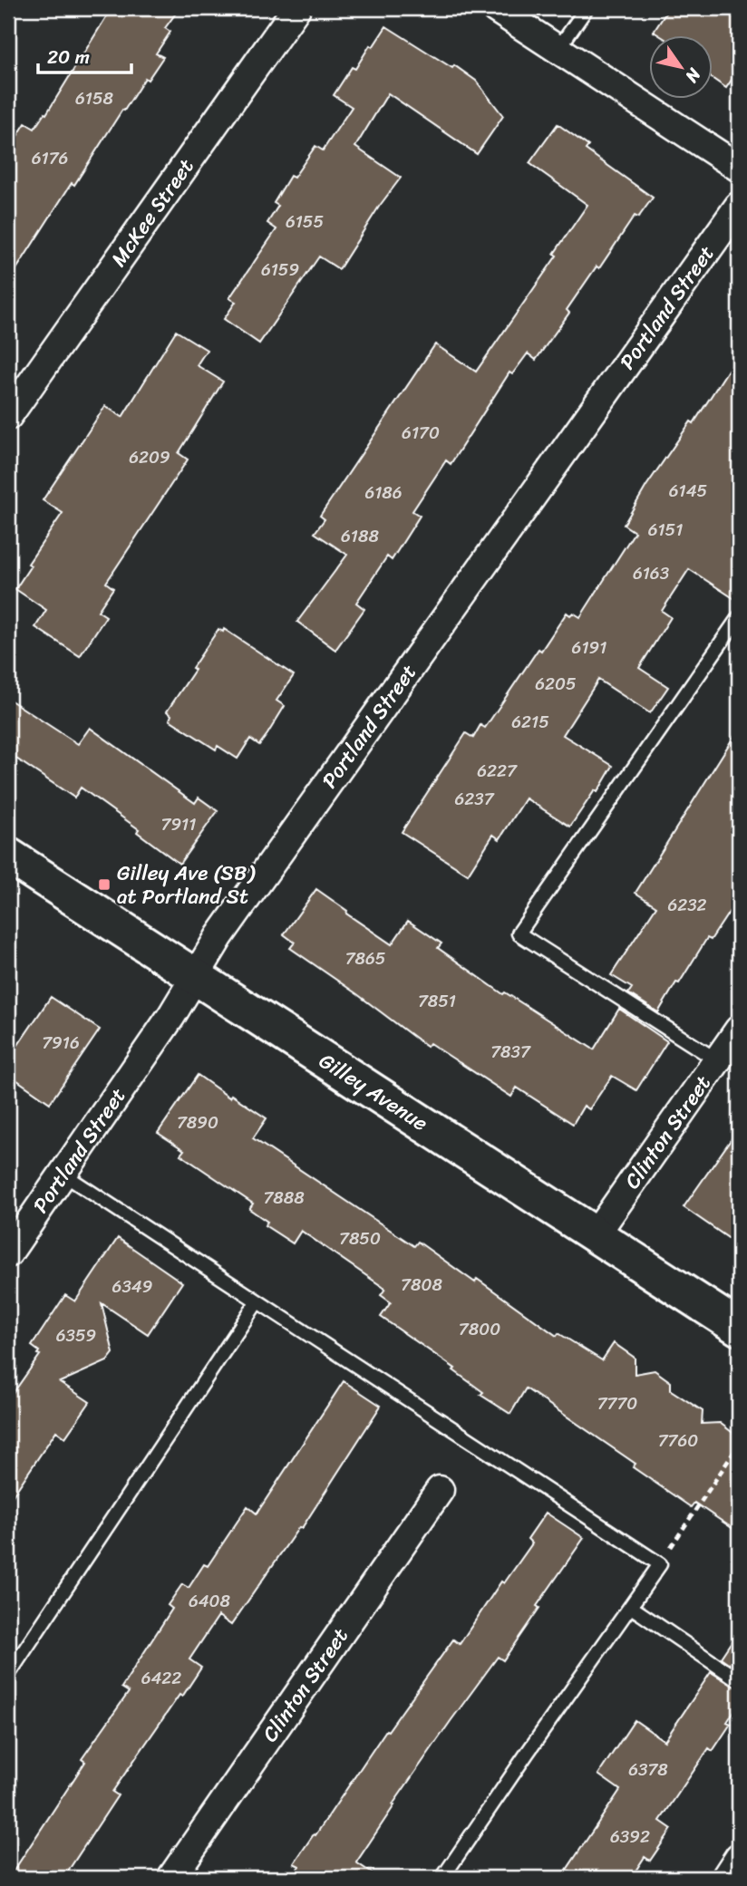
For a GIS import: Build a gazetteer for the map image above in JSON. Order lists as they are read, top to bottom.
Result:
{
  "streets": {
    "street": [
      "McKee Street",
      "Portland Street",
      "Gilley Avenue",
      "Clinton Street"
    ]
  },
  "crossings": [
    ["Portland Street", "Gilley Avenue"],
    ["Gilley Avenue", "Clinton Street"]
  ],
  "places": {
    "transit": ["Gilley Ave (SB) at Portland St"]
  },
  "house_numbers": [
    "6158",
    "6176",
    "6155",
    "6159",
    "6170",
    "6209",
    "6145",
    "6186",
    "6151",
    "6188",
    "6163",
    "6191",
    "6205",
    "6215",
    "6227",
    "6237",
    "7911",
    "6232",
    "7865",
    "7851",
    "7916",
    "7837",
    "7890",
    "7888",
    "7850",
    "7808",
    "6349",
    "7800",
    "6359",
    "7770",
    "7760",
    "6408",
    "6422",
    "6378",
    "6392"
  ],
  "scale_bar": "20 m",
  "north": "bottom right"
}
